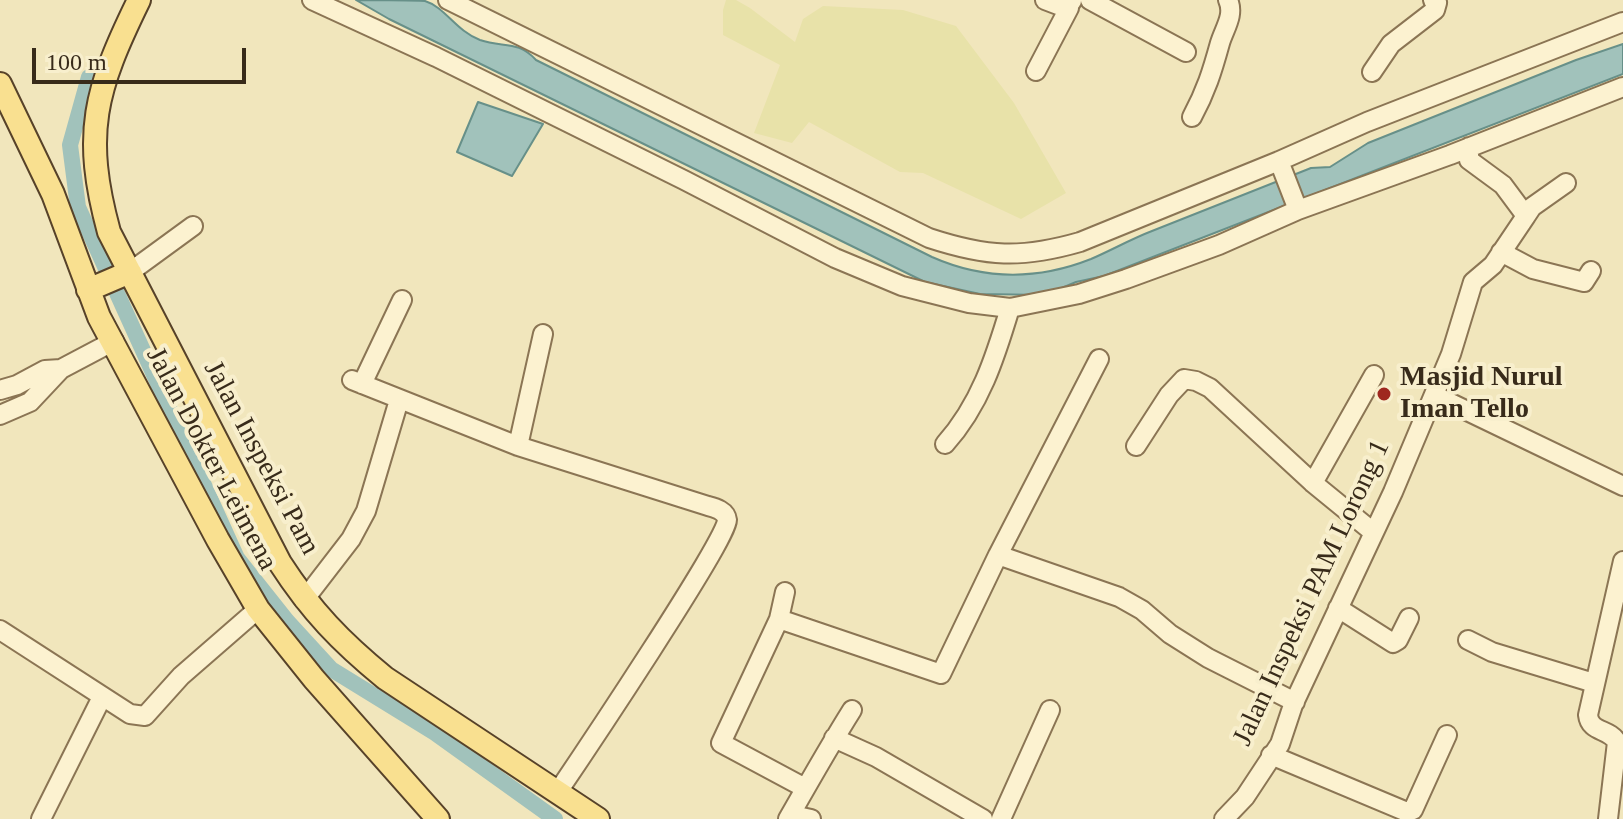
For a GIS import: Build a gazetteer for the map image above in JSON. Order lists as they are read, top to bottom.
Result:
{
  "streets": {
    "main road": ["Jalan Inspeksi Pam", "Jalan Dokter Leimena"],
    "street": ["Jalan Inspeksi PAM Lorong 1"]
  },
  "places": ["Masjid Nurul Iman Tello"],
  "scale_bar": "100 m"
}
